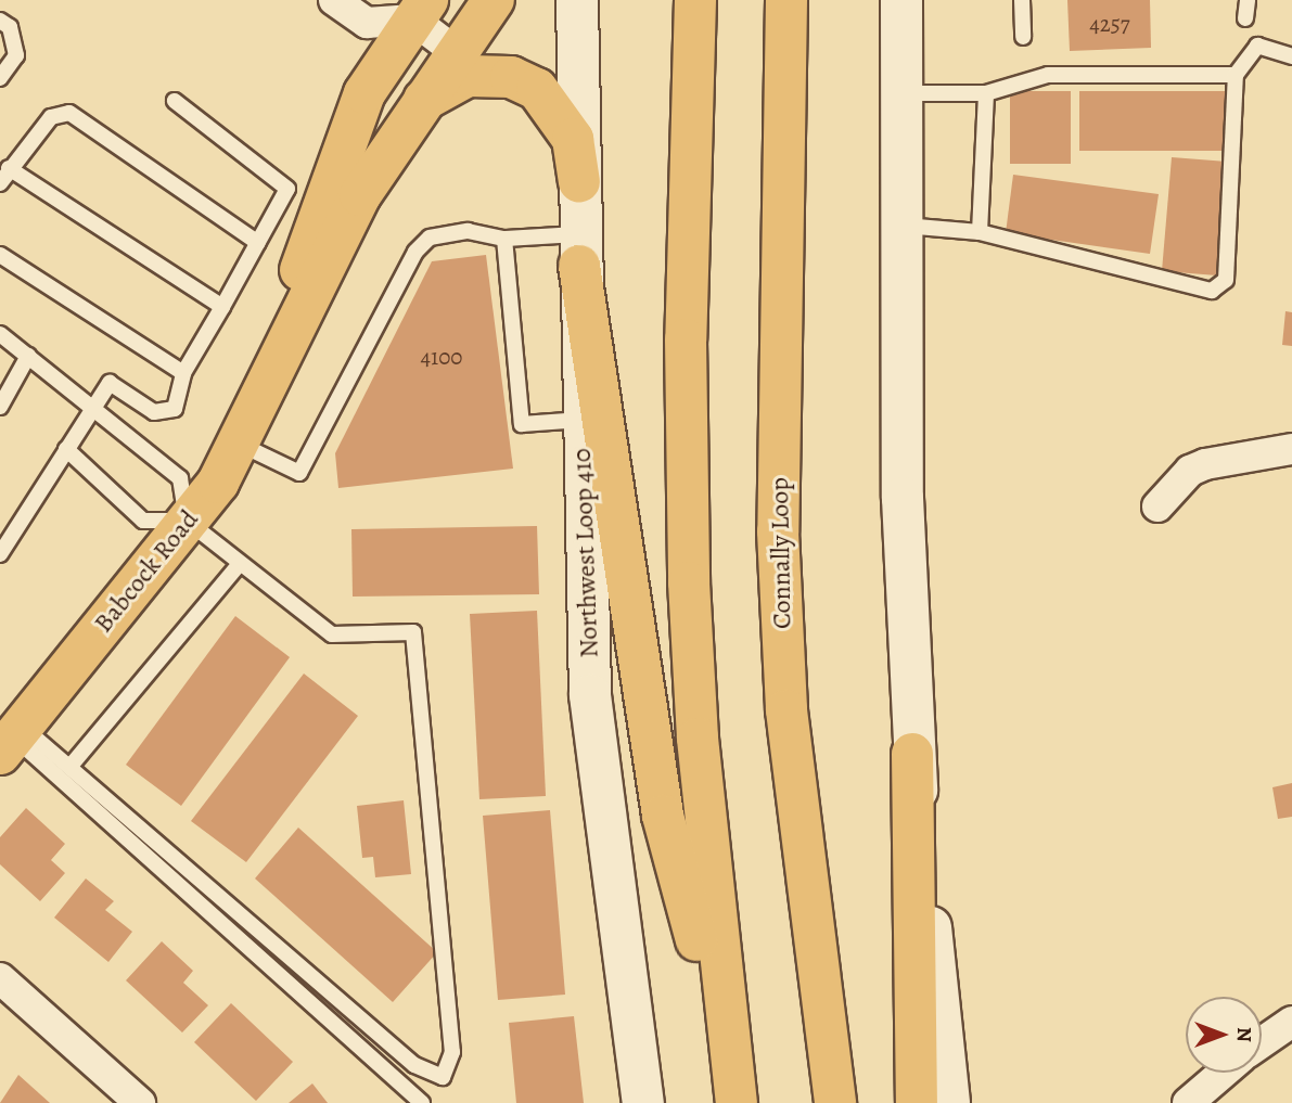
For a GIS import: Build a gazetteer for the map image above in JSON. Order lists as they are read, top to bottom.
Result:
{
  "streets": {
    "main road": ["Northwest Loop 410", "Connally Loop", "Babcock Road"]
  },
  "house_numbers": ["4257", "4100"],
  "north": "right"
}
